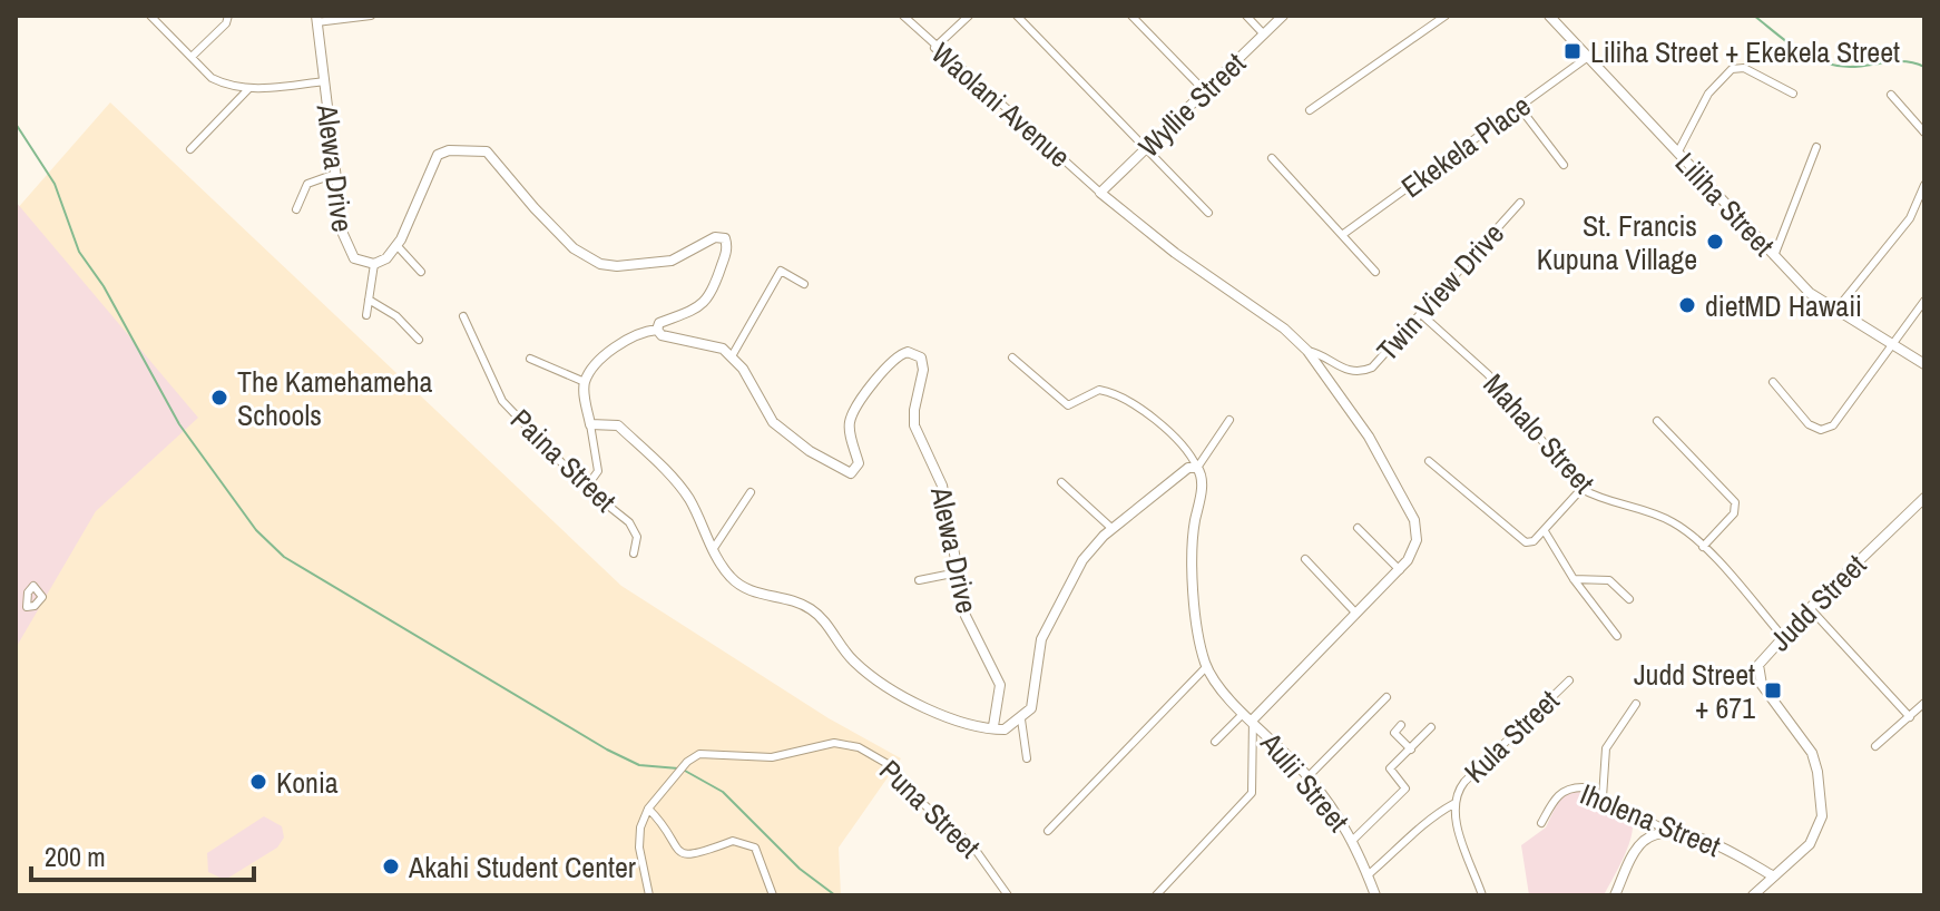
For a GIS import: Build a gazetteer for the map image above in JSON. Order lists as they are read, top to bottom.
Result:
{
  "streets": {
    "street": [
      "Waolani Avenue",
      "Wyllie Street",
      "Ekekela Place",
      "Alewa Drive",
      "Liliha Street",
      "Twin View Drive",
      "Mahalo Street",
      "Paina Street",
      "Judd Street",
      "Kula Street",
      "Aulii Street",
      "Puna Street",
      "Iholena Street"
    ]
  },
  "crossings": [
    ["Waolani Avenue", "Wyllie Street"],
    ["Ekekela Place", "Liliha Street"],
    ["Twin View Drive", "Mahalo Street"],
    ["Mahalo Street", "Judd Street"],
    ["Judd Street", "Iholena Street"]
  ],
  "places": {
    "transit": ["Liliha Street + Ekekela Street", "Judd Street + 671"],
    "other": [
      "St. Francis Kupuna Village",
      "dietMD Hawaii",
      "The Kamehameha Schools",
      "Konia",
      "Akahi Student Center"
    ]
  },
  "scale_bar": "200 m"
}
